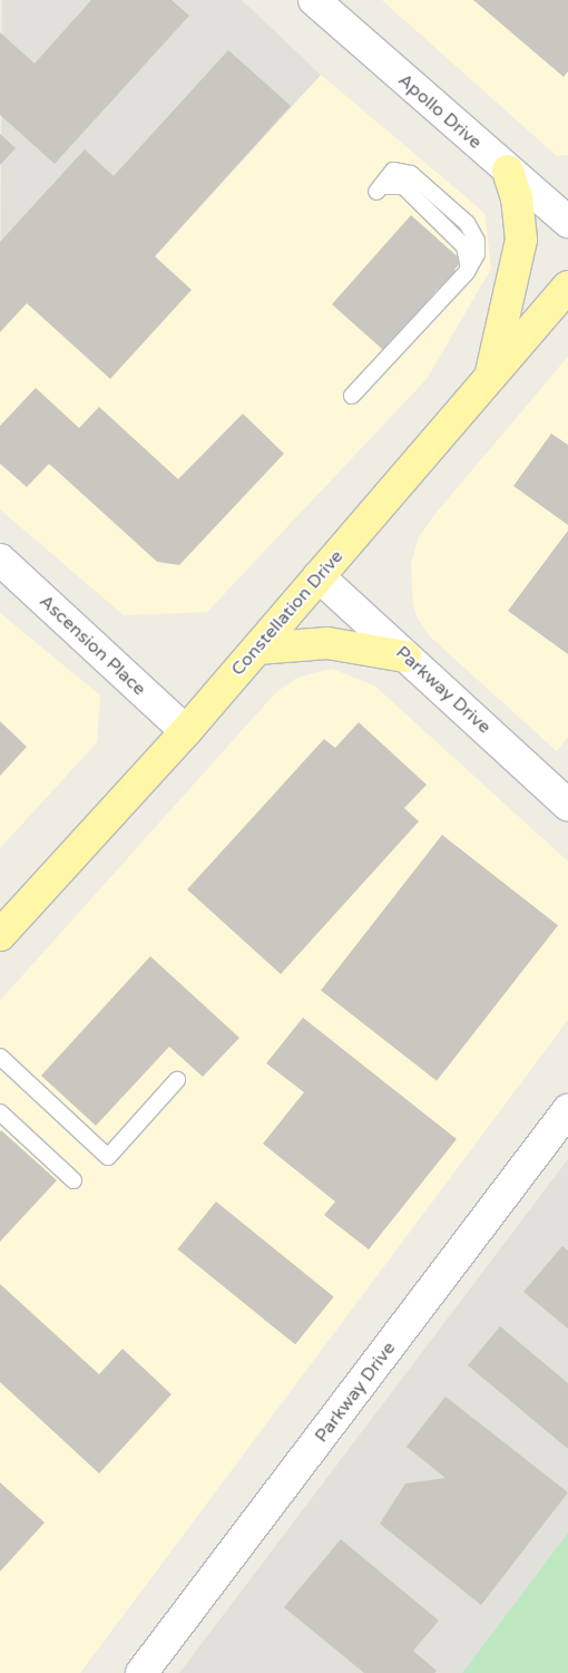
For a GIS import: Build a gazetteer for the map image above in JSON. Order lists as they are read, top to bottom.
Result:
{
  "streets": {
    "main road": ["Constellation Drive"],
    "street": ["Apollo Drive", "Ascension Place", "Parkway Drive"]
  },
  "crossings": [
    ["Constellation Drive", "Ascension Place"],
    ["Constellation Drive", "Parkway Drive"]
  ]
}
